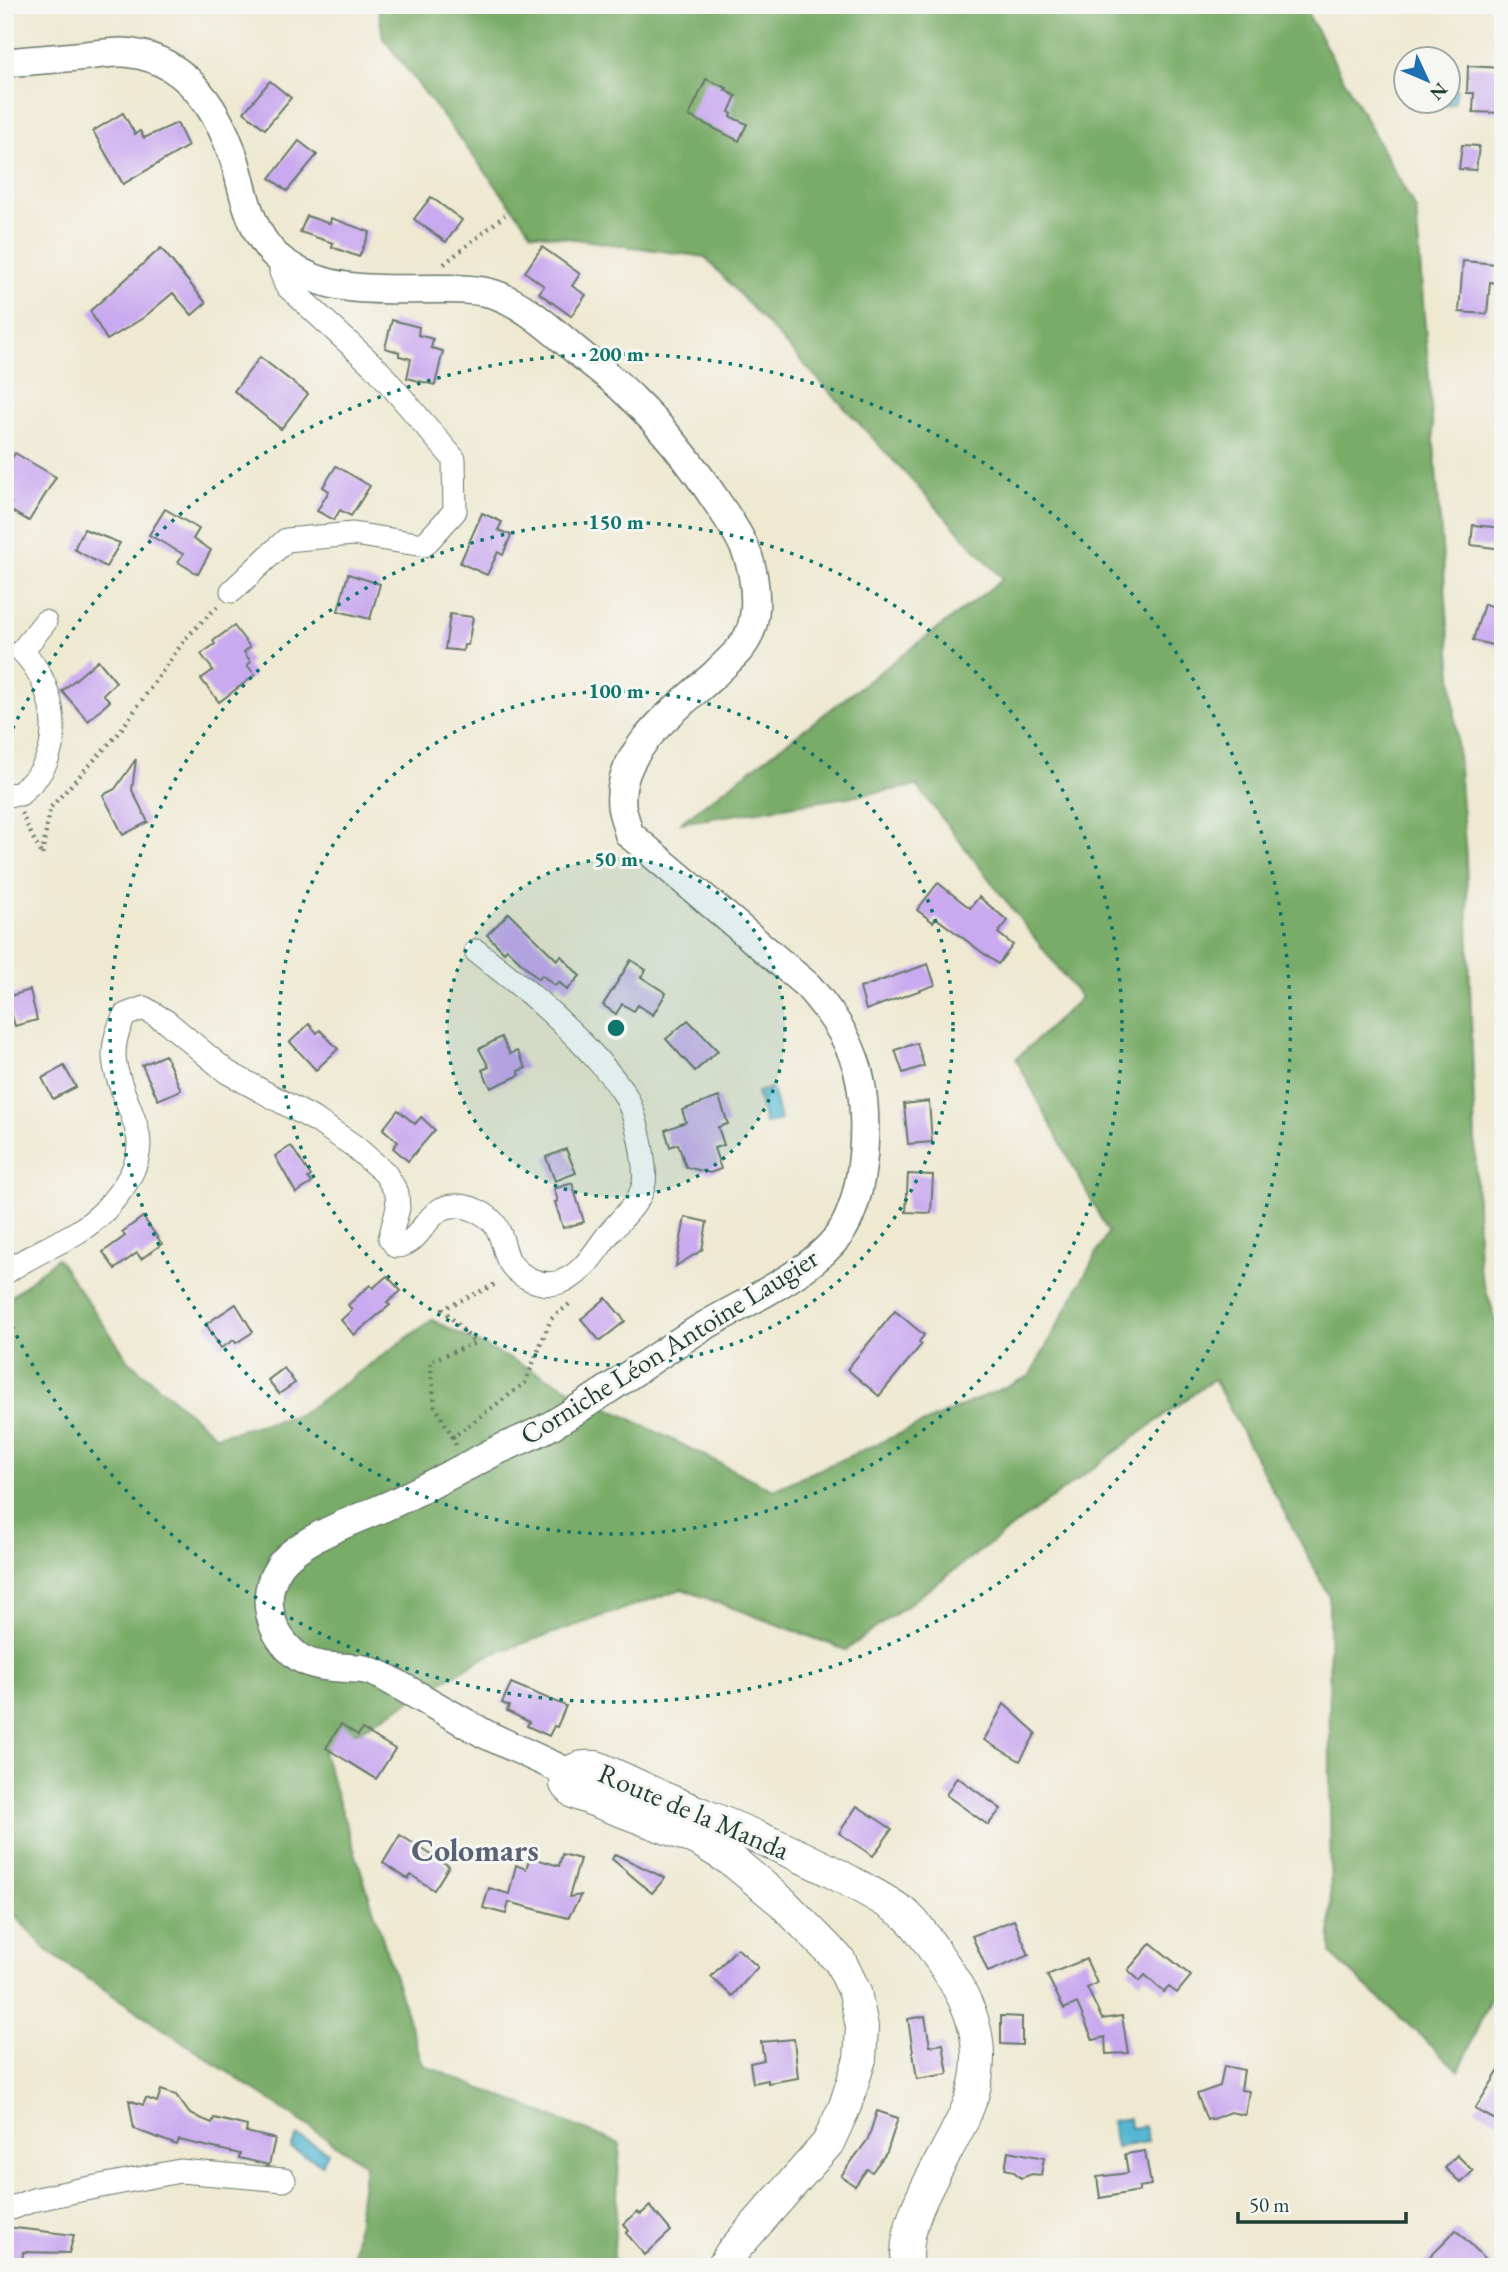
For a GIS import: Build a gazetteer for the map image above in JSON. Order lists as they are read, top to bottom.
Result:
{
  "streets": {
    "main road": ["Route de la Manda"],
    "street": ["Corniche Léon Antoine Laugier"]
  },
  "crossings": [
    ["Corniche Léon Antoine Laugier", "Route de la Manda"]
  ],
  "districts": ["Colomars"],
  "scale_bar": "50 m",
  "north": "bottom right",
  "rings": [
    "200 m",
    "150 m",
    "100 m",
    "50 m"
  ]
}
